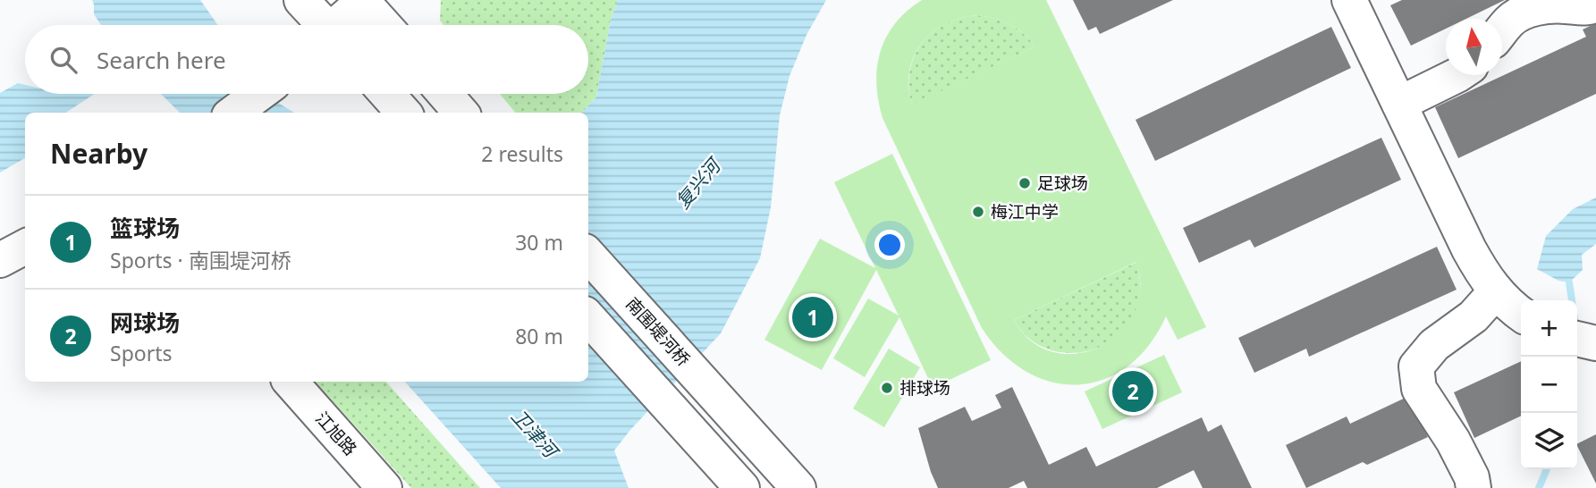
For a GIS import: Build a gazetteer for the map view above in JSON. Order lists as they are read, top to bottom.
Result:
{
  "streets": {
    "street": ["南围堤河桥", "江旭路"]
  },
  "water": ["复兴河", "卫津河"],
  "places": ["足球场", "梅江中学", "排球场"],
  "north": "top",
  "page": {
    "search": "Search here",
    "heading": ["Nearby", "2 results"],
    "list": [
      {
        "mark": "1",
        "name": "篮球场",
        "note": "Sports · 南围堤河桥",
        "value": "30 m"
      },
      {
        "mark": "2",
        "name": "网球场",
        "note": "Sports",
        "value": "80 m"
      }
    ],
    "pins": ["1", "2"],
    "map_buttons": ["+", "−"]
  }
}
